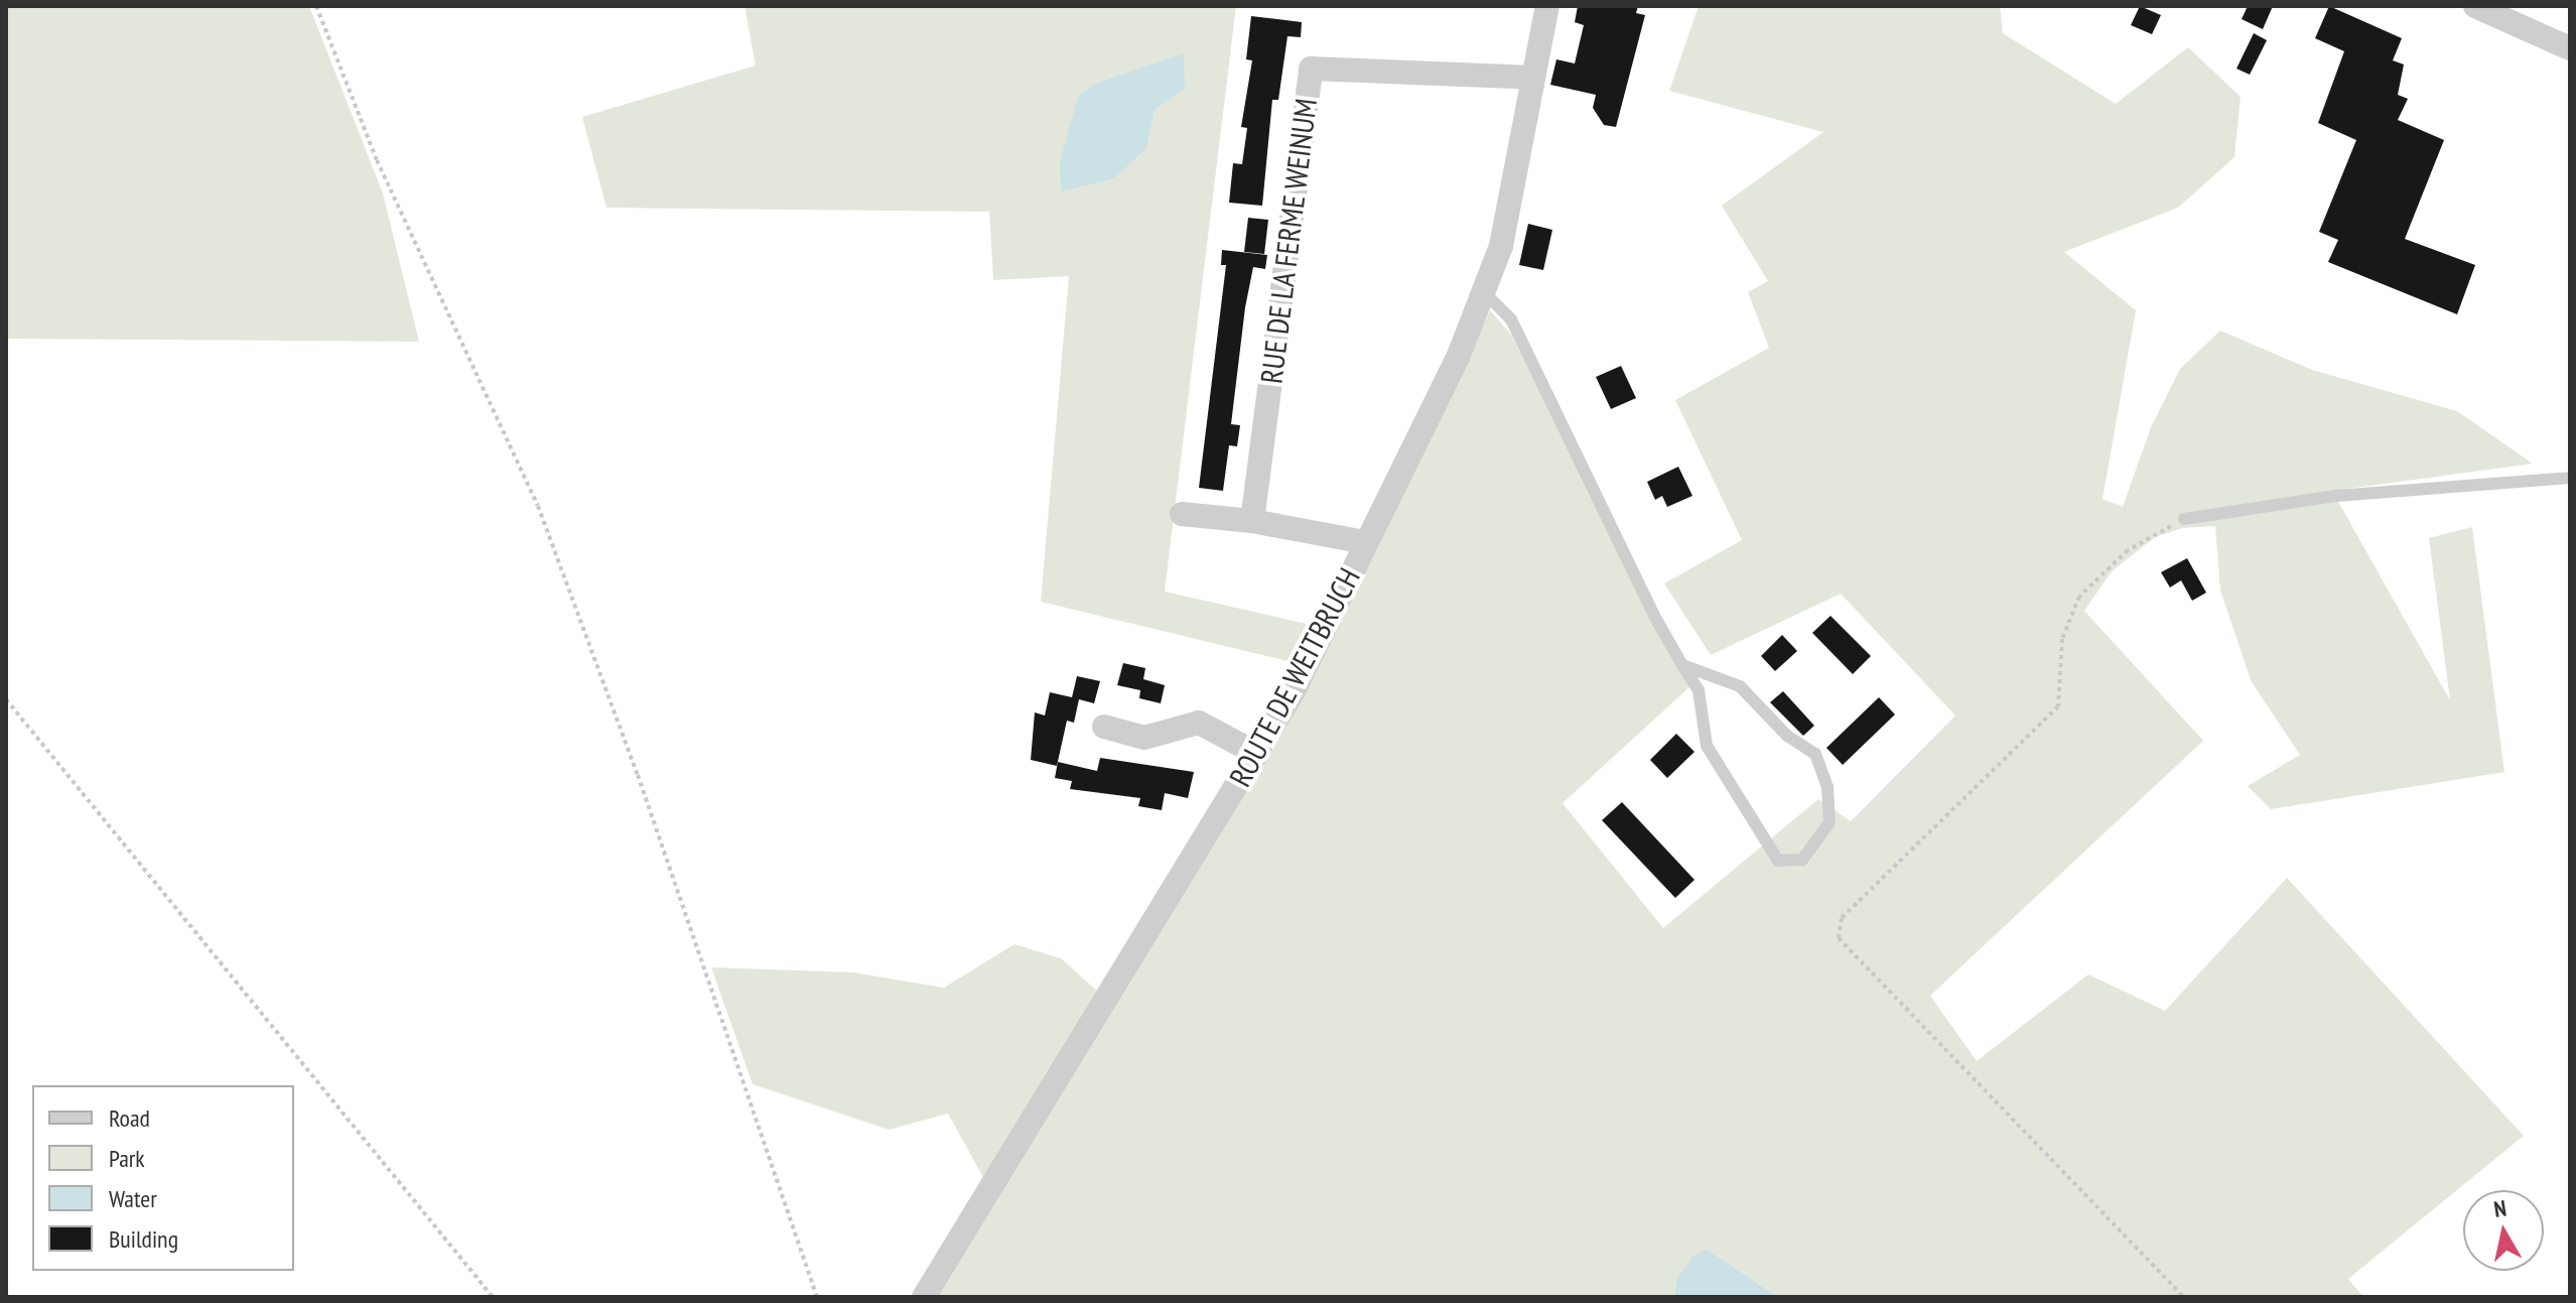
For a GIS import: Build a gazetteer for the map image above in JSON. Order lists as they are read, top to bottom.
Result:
{
  "streets": {
    "street": ["RUE DE LA FERME WEINUM", "ROUTE DE WEITBRUCH"]
  },
  "crossings": [
    ["RUE DE LA FERME WEINUM", "ROUTE DE WEITBRUCH"]
  ],
  "legend": [
    "Road",
    "Park",
    "Water",
    "Building"
  ],
  "north": "top"
}
